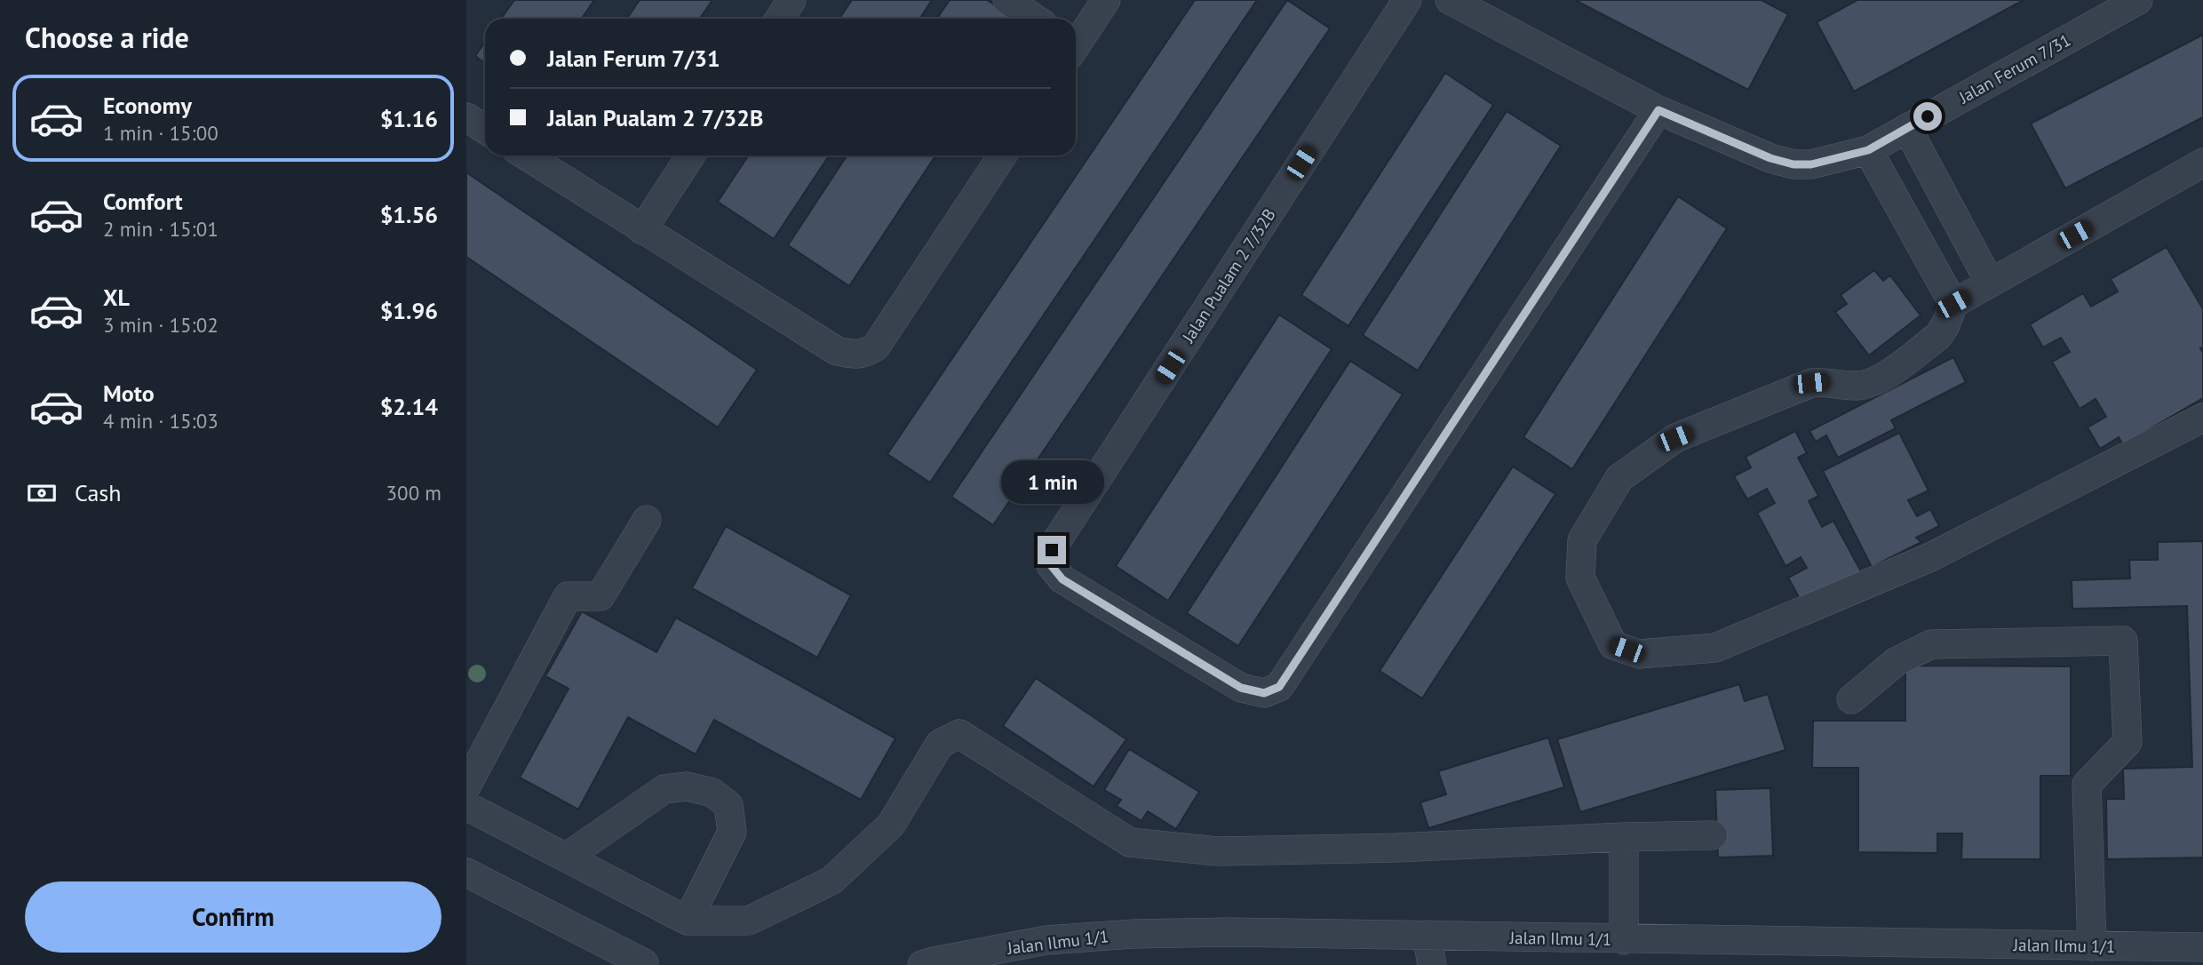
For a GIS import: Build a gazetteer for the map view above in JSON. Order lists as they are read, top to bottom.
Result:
{
  "streets": {
    "street": ["Jalan Ferum 7/31", "Jalan Pualam 2 7/32B", "Jalan Ilmu 1/1"]
  },
  "crossings": [
    ["Jalan Ferum 7/31", "Jalan Pualam 2 7/32B"]
  ],
  "page": {
    "heading": "Choose a ride",
    "banner": ["Jalan Ferum 7/31", "Jalan Pualam 2 7/32B"],
    "list": [
      {
        "name": "Economy",
        "note": "1 min · 15:00",
        "value": "$1.16"
      },
      {
        "name": "Comfort",
        "note": "2 min · 15:01",
        "value": "$1.56"
      },
      {
        "name": "XL",
        "note": "3 min · 15:02",
        "value": "$1.96"
      },
      {
        "name": "Moto",
        "note": "4 min · 15:03",
        "value": "$2.14"
      }
    ],
    "pay": ["Cash", "300 m"],
    "bubble": "1 min",
    "buttons": "Confirm"
  }
}
